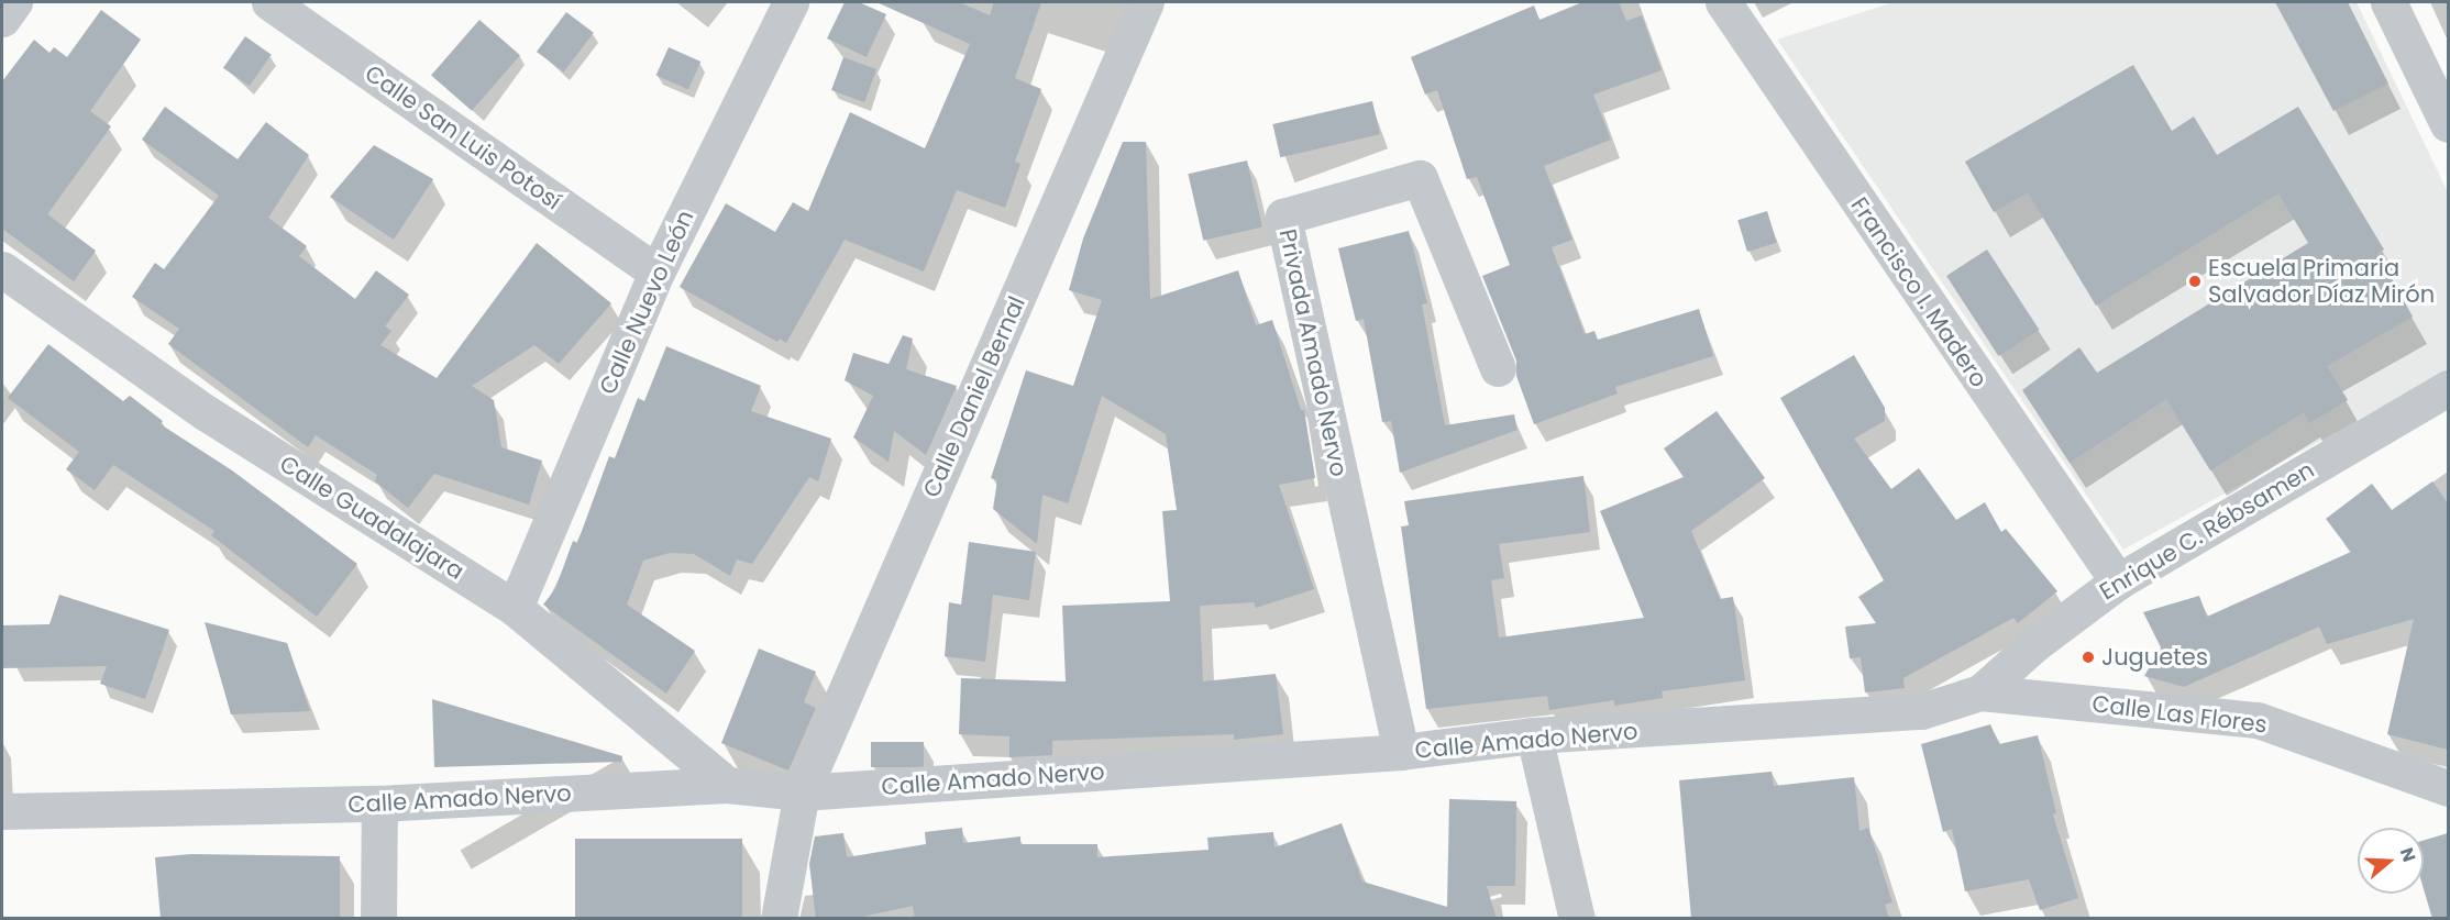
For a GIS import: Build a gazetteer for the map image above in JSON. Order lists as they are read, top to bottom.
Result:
{
  "streets": {
    "street": [
      "Calle San Luis Potosí",
      "Francisco I. Madero",
      "Calle Nuevo León",
      "Privada Amado Nervo",
      "Calle Daniel Bernal",
      "Calle Guadalajara",
      "Enrique C. Rébsamen",
      "Calle Las Flores",
      "Calle Amado Nervo"
    ]
  },
  "crossings": [
    ["Calle San Luis Potosí", "Calle Nuevo León"],
    ["Francisco I. Madero", "Enrique C. Rébsamen"],
    ["Calle Nuevo León", "Calle Guadalajara"],
    ["Privada Amado Nervo", "Calle Amado Nervo"],
    ["Calle Daniel Bernal", "Calle Amado Nervo"],
    ["Calle Guadalajara", "Calle Amado Nervo"],
    ["Enrique C. Rébsamen", "Calle Las Flores"],
    ["Enrique C. Rébsamen", "Calle Amado Nervo"],
    ["Calle Las Flores", "Calle Amado Nervo"]
  ],
  "places": ["Escuela Primaria Salvador Díaz Mirón", "Juguetes"],
  "north": "right"
}
